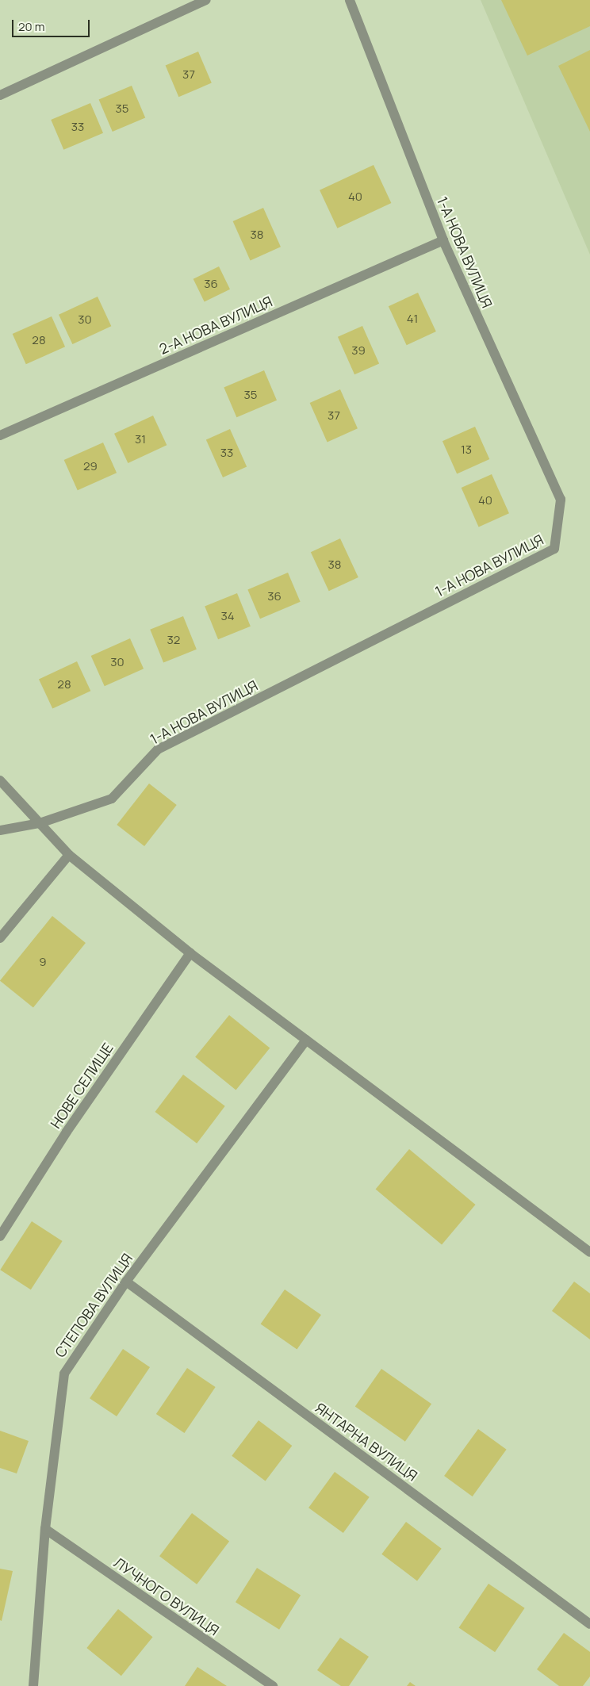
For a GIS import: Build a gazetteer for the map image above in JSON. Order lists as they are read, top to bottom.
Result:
{
  "streets": {
    "street": [
      "1-А НОВА ВУЛИЦЯ",
      "2-А НОВА ВУЛИЦЯ",
      "НОВЕ СЕЛИЩЕ",
      "СТЕПОВА ВУЛИЦЯ",
      "ЯНТАРНА ВУЛИЦЯ",
      "ЛУЧНОГО ВУЛИЦЯ"
    ]
  },
  "crossings": [
    ["1-А НОВА ВУЛИЦЯ", "2-А НОВА ВУЛИЦЯ"],
    ["СТЕПОВА ВУЛИЦЯ", "ЯНТАРНА ВУЛИЦЯ"],
    ["СТЕПОВА ВУЛИЦЯ", "ЛУЧНОГО ВУЛИЦЯ"]
  ],
  "house_numbers": [
    "37",
    "35",
    "33",
    "40",
    "38",
    "36",
    "41",
    "30",
    "28",
    "39",
    "35",
    "37",
    "31",
    "13",
    "33",
    "29",
    "40",
    "38",
    "36",
    "34",
    "32",
    "30",
    "28",
    "9"
  ],
  "scale_bar": "20 m"
}
